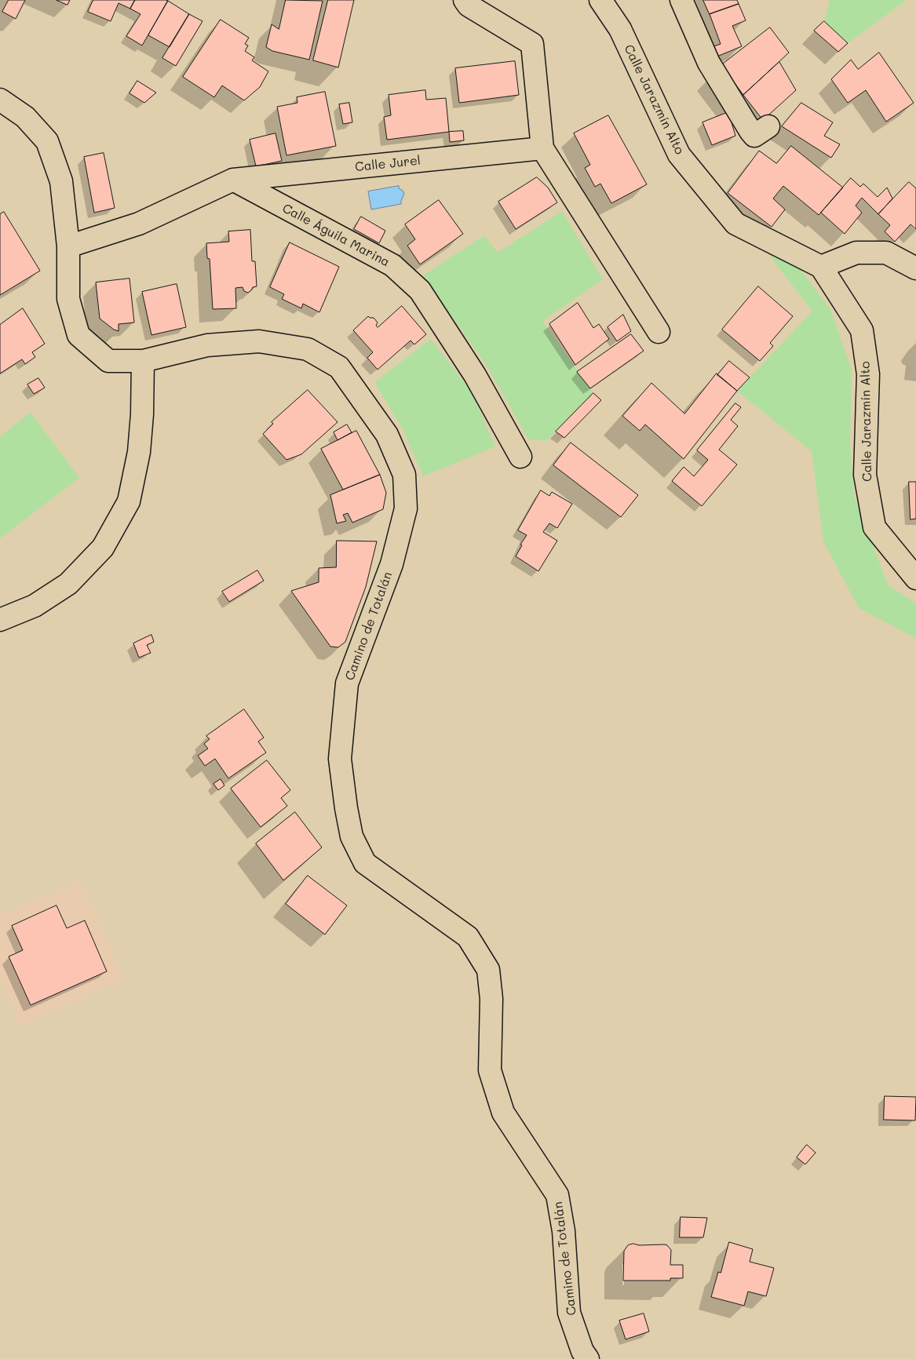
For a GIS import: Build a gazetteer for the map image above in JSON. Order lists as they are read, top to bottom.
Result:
{
  "streets": {
    "street": [
      "Calle Jarazmín Alto",
      "Calle Jurel",
      "Calle Águila Marina",
      "Camino de Totalán"
    ]
  },
  "crossings": [
    ["Calle Jurel", "Calle Águila Marina"]
  ]
}
